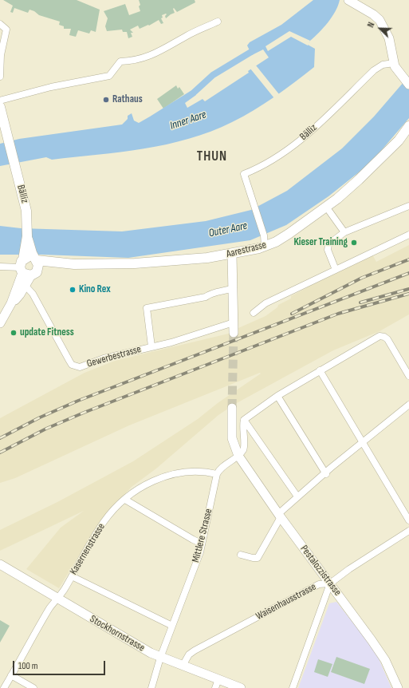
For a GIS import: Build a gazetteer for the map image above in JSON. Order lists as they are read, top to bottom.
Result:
{
  "streets": {
    "main road": ["Bälliz", "Aarestrasse"],
    "street": [
      "Gewerbestrasse",
      "Mittlere Strasse",
      "Kasernenstrasse",
      "Pestalozzistrasse",
      "Waisenhausstrasse",
      "Stockhornstrasse"
    ]
  },
  "crossings": [
    ["Bälliz", "Aarestrasse"],
    ["Bälliz", "Gewerbestrasse"],
    ["Aarestrasse", "Gewerbestrasse"],
    ["Mittlere Strasse", "Kasernenstrasse"],
    ["Mittlere Strasse", "Stockhornstrasse"],
    ["Kasernenstrasse", "Stockhornstrasse"],
    ["Pestalozzistrasse", "Waisenhausstrasse"],
    ["Waisenhausstrasse", "Stockhornstrasse"]
  ],
  "districts": ["THUN"],
  "water": ["Inner Aare", "Outer Aare"],
  "places": [
    "Rathaus",
    "Kieser Training",
    "Kino Rex",
    "update Fitness"
  ],
  "scale_bar": "100 m",
  "north": "top left"
}
